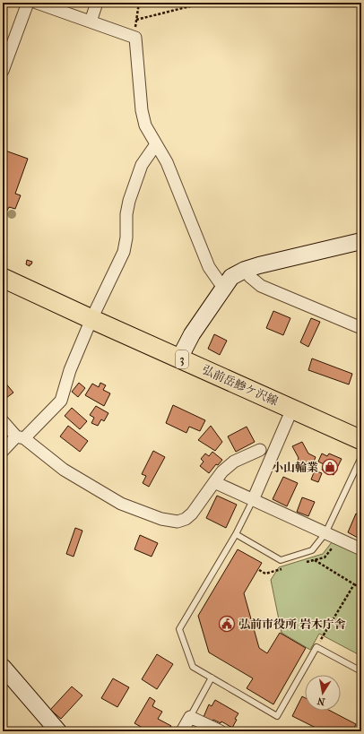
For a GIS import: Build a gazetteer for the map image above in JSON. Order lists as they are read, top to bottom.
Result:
{
  "streets": {
    "main road": ["3", "弘前岳鰺ケ沢線"]
  },
  "places": {
    "shop": ["小山輪業"],
    "public building": ["弘前市役所 岩木庁舎"]
  },
  "north": "bottom"
}
